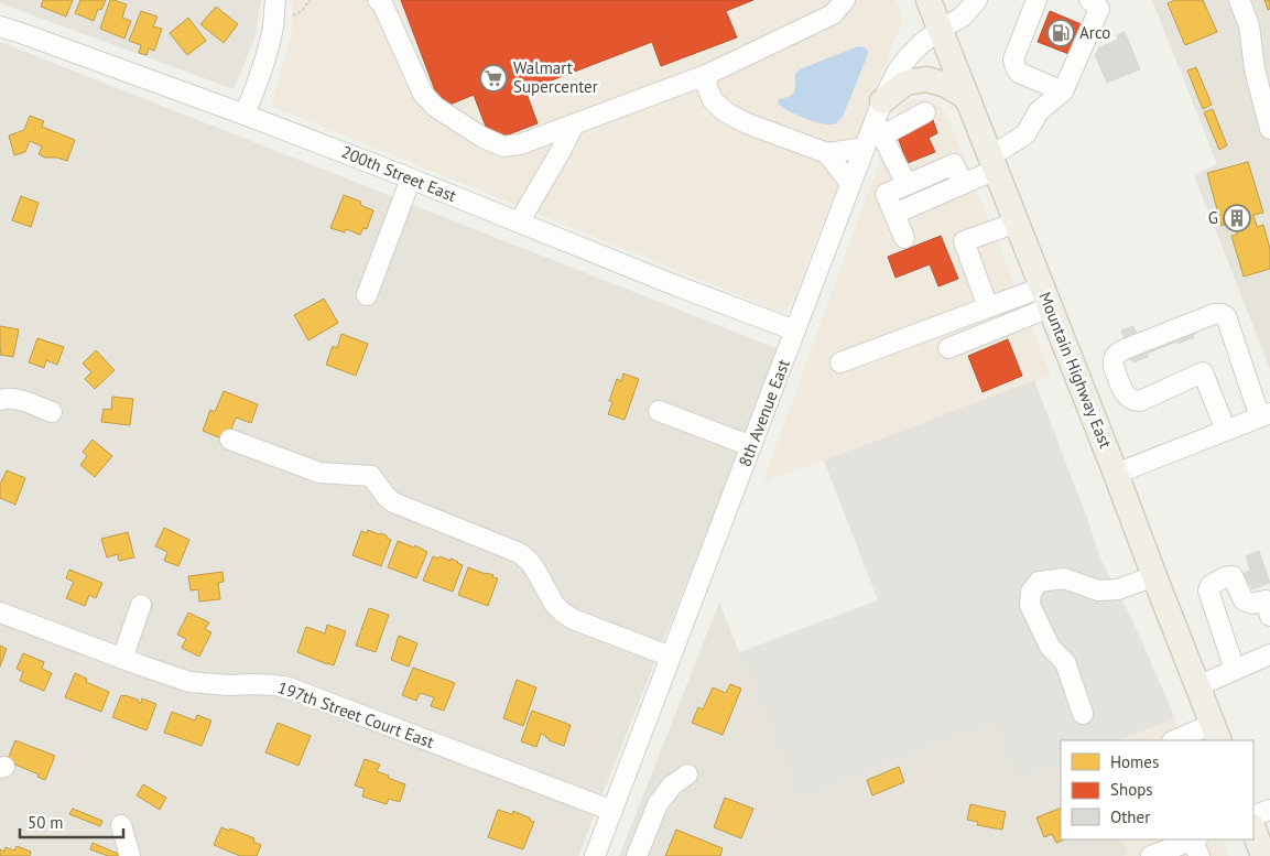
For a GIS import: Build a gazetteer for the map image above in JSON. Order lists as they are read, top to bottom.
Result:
{
  "streets": {
    "main road": ["Mountain Highway East"],
    "street": ["200th Street East", "8th Avenue East", "197th Street Court East"]
  },
  "crossings": [
    ["200th Street East", "8th Avenue East"],
    ["Mountain Highway East", "8th Avenue East"],
    ["8th Avenue East", "197th Street Court East"]
  ],
  "places": {
    "fuel station": ["Arco"],
    "supermarket": ["Walmart Supercenter"],
    "building": ["G"]
  },
  "legend": ["Homes", "Shops", "Other"],
  "scale_bar": "50 m"
}
